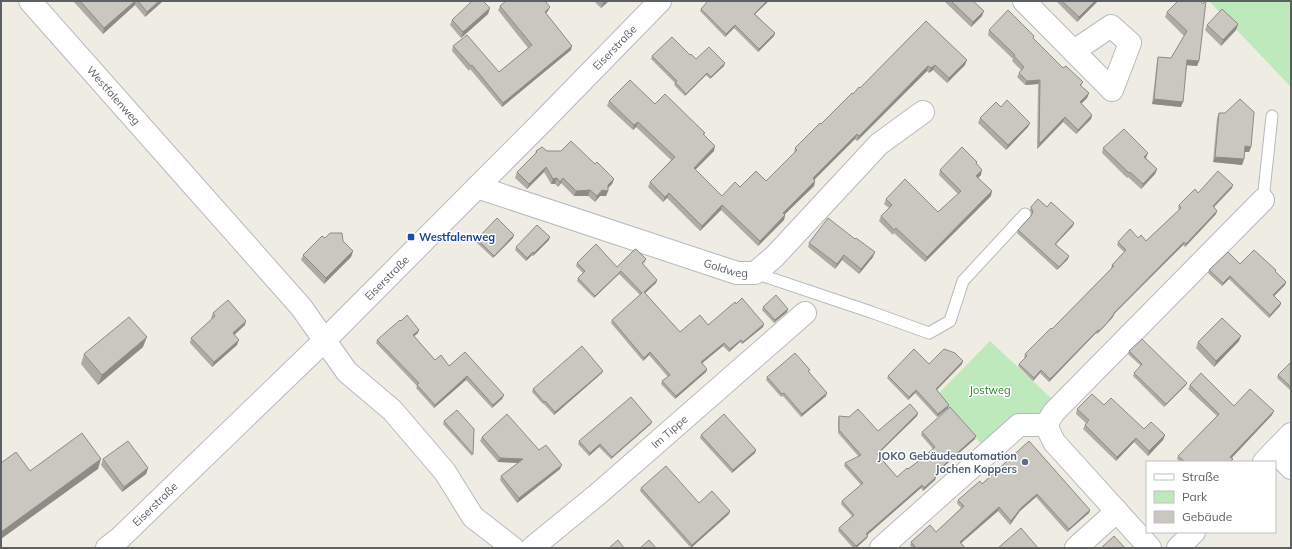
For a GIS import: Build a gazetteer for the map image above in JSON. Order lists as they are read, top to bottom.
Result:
{
  "streets": {
    "street": [
      "Eiserstraße",
      "Westfalenweg",
      "Goldweg",
      "Im Tippe"
    ]
  },
  "crossings": [
    ["Eiserstraße", "Westfalenweg"],
    ["Eiserstraße", "Goldweg"]
  ],
  "parks": ["Jostweg"],
  "places": {
    "transit": ["Westfalenweg"],
    "other": ["JOKO Gebäudeautomation Jochen Koppers"]
  },
  "legend": ["Straße", "Park", "Gebäude"]
}
